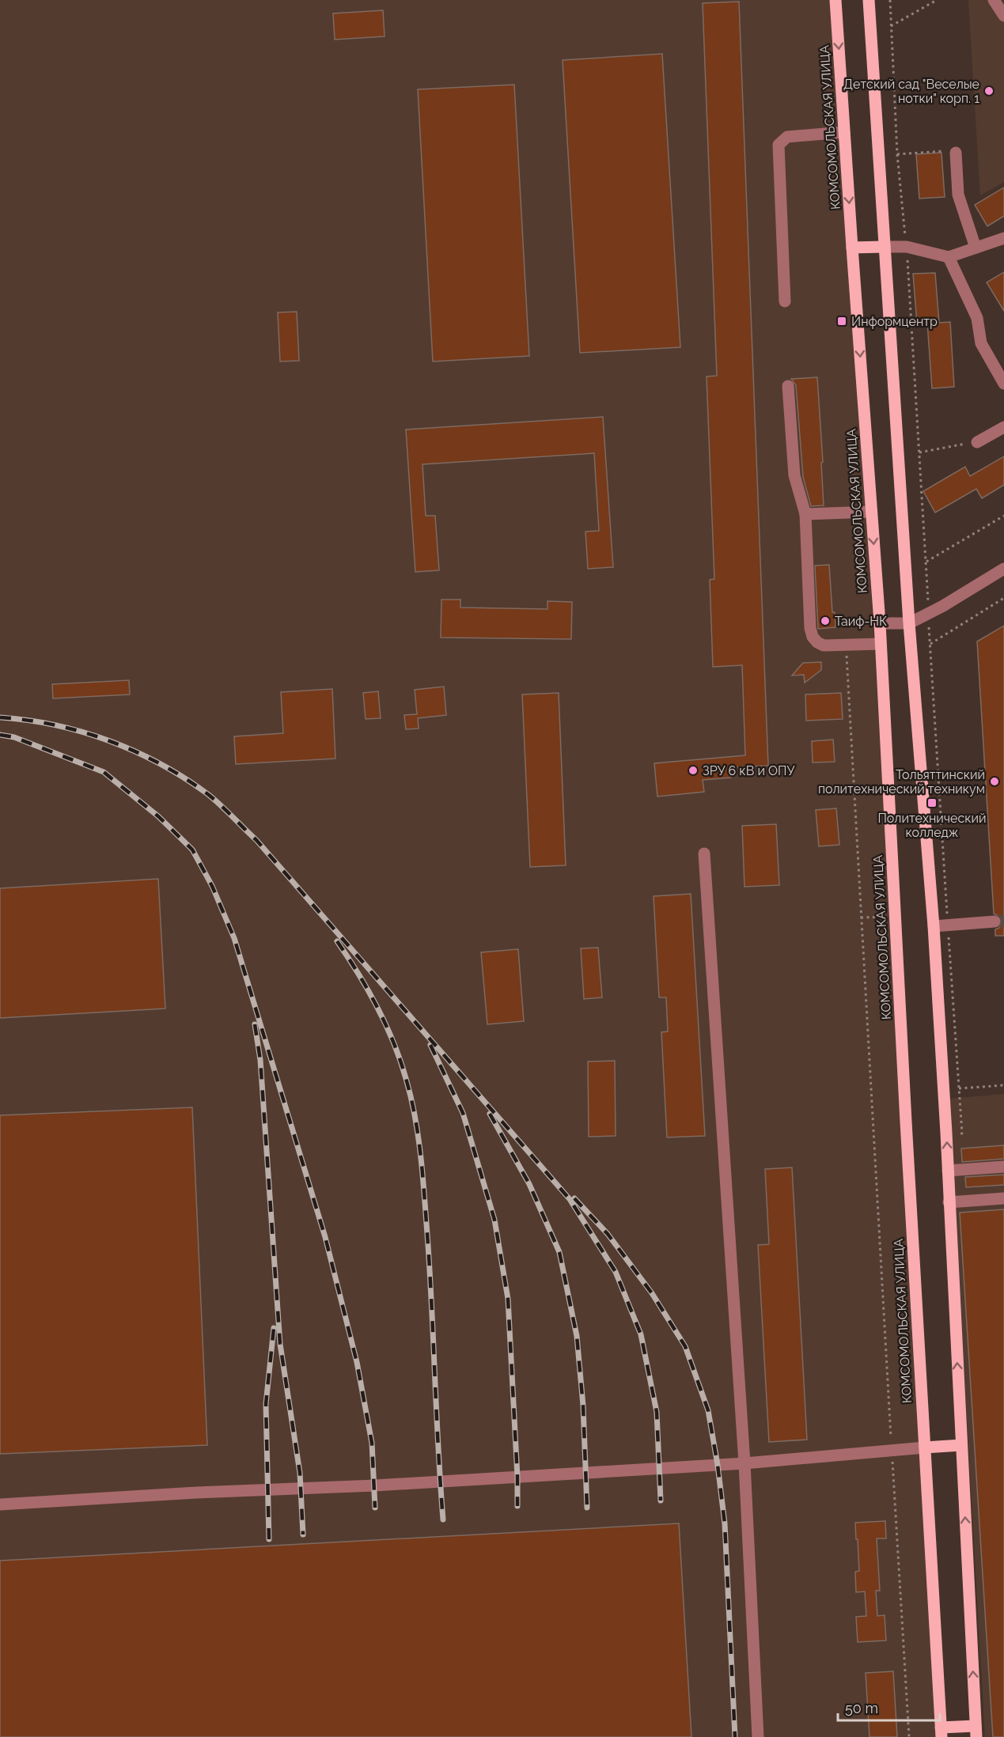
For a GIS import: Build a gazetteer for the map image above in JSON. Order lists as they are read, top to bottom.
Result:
{
  "streets": {
    "main road": ["КОМСОМОЛЬСКАЯ УЛИЦА"]
  },
  "places": {
    "other": [
      "Детский сад \"Веселые нотки\" корп. 1",
      "Таиф-НК",
      "ЗРУ 6 кВ и ОПУ",
      "Тольяттинский политехнический техникум"
    ],
    "transit": ["Информцентр", "Политехнический колледж"]
  },
  "scale_bar": "50 m"
}
